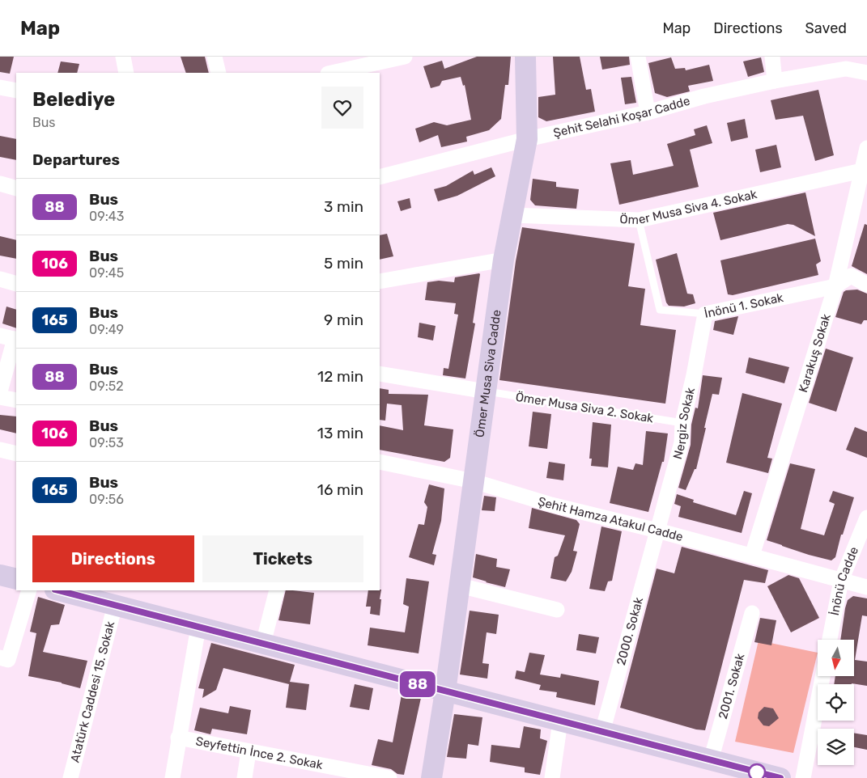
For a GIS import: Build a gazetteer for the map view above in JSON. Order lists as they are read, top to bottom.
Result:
{
  "streets": {
    "main road": ["Ömer Musa Siva Cadde"],
    "street": [
      "Şehit Selahi Koşar Cadde",
      "Ömer Musa Siva 4. Sokak",
      "İnönü 1. Sokak",
      "Karakuş Sokak",
      "Nergiz Sokak",
      "Şehit Hamza Atakul Cadde",
      "İnönü Cadde",
      "2000. Sokak",
      "2001. Sokak",
      "Atatürk Caddesi 15. Sokak",
      "Seyfettin İnce 2. Sokak"
    ],
    "lane": ["Ömer Musa Siva 2. Sokak"]
  },
  "crossings": [
    ["Şehit Selahi Koşar Cadde", "Ömer Musa Siva Cadde"],
    ["Ömer Musa Siva 4. Sokak", "İnönü 1. Sokak"],
    ["Ömer Musa Siva 4. Sokak", "Karakuş Sokak"],
    ["Ömer Musa Siva 4. Sokak", "Ömer Musa Siva Cadde"],
    ["İnönü 1. Sokak", "Karakuş Sokak"],
    ["İnönü 1. Sokak", "Nergiz Sokak"],
    ["Karakuş Sokak", "Şehit Hamza Atakul Cadde"],
    ["Ömer Musa Siva Cadde", "Ömer Musa Siva 2. Sokak"],
    ["Ömer Musa Siva Cadde", "Şehit Hamza Atakul Cadde"],
    ["Ömer Musa Siva 2. Sokak", "Nergiz Sokak"],
    ["Nergiz Sokak", "Şehit Hamza Atakul Cadde"],
    ["Nergiz Sokak", "2000. Sokak"],
    ["Şehit Hamza Atakul Cadde", "İnönü Cadde"],
    ["Şehit Hamza Atakul Cadde", "2000. Sokak"]
  ],
  "lines": ["bus line 88"],
  "north": "bottom",
  "page": {
    "header": "Map",
    "nav": ["Map", "Directions", "Saved"],
    "on_map": "88",
    "heading": [
      ["Belediye", "Bus"],
      "Departures"
    ],
    "list": [
      {
        "mark": "88",
        "name": "Bus",
        "note": "09:43",
        "value": "3 min"
      },
      {
        "mark": "106",
        "name": "Bus",
        "note": "09:45",
        "value": "5 min"
      },
      {
        "mark": "165",
        "name": "Bus",
        "note": "09:49",
        "value": "9 min"
      },
      {
        "mark": "88",
        "name": "Bus",
        "note": "09:52",
        "value": "12 min"
      },
      {
        "mark": "106",
        "name": "Bus",
        "note": "09:53",
        "value": "13 min"
      },
      {
        "mark": "165",
        "name": "Bus",
        "note": "09:56",
        "value": "16 min"
      }
    ],
    "buttons": ["Directions", "Tickets"]
  }
}
